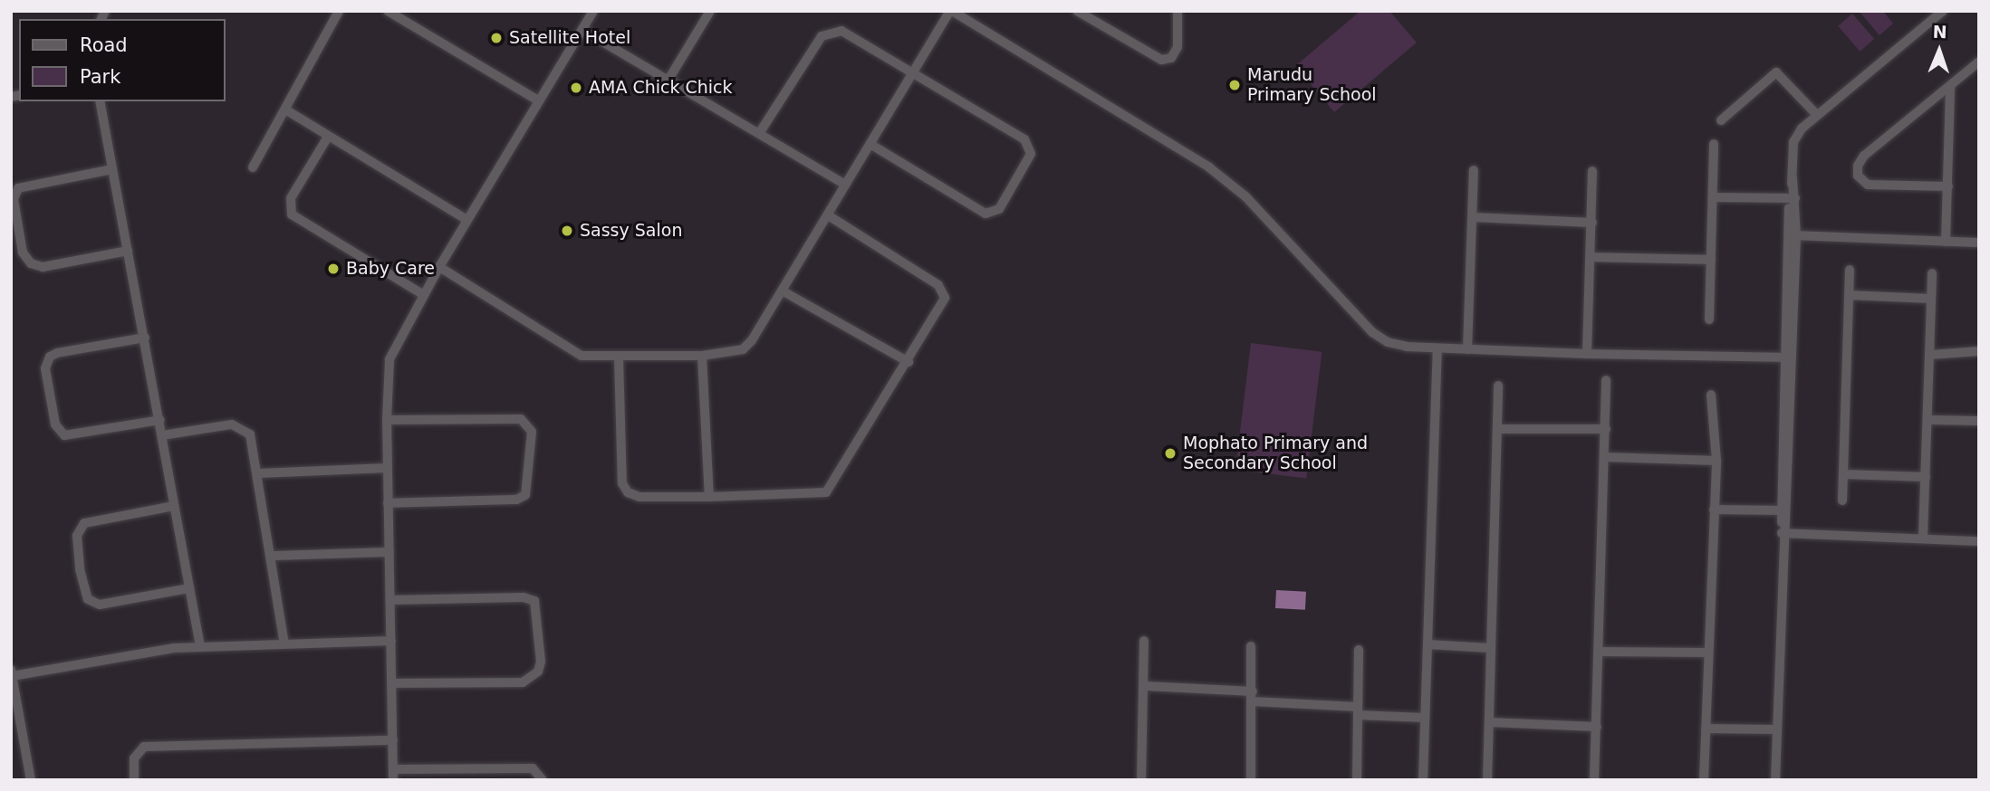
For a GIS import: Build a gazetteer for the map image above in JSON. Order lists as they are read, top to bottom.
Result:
{
  "places": [
    "Satellite Hotel",
    "Marudu Primary School",
    "AMA Chick Chick",
    "Sassy Salon",
    "Baby Care",
    "Mophato Primary and Secondary School"
  ],
  "legend": ["Road", "Park"],
  "north": "top"
}
